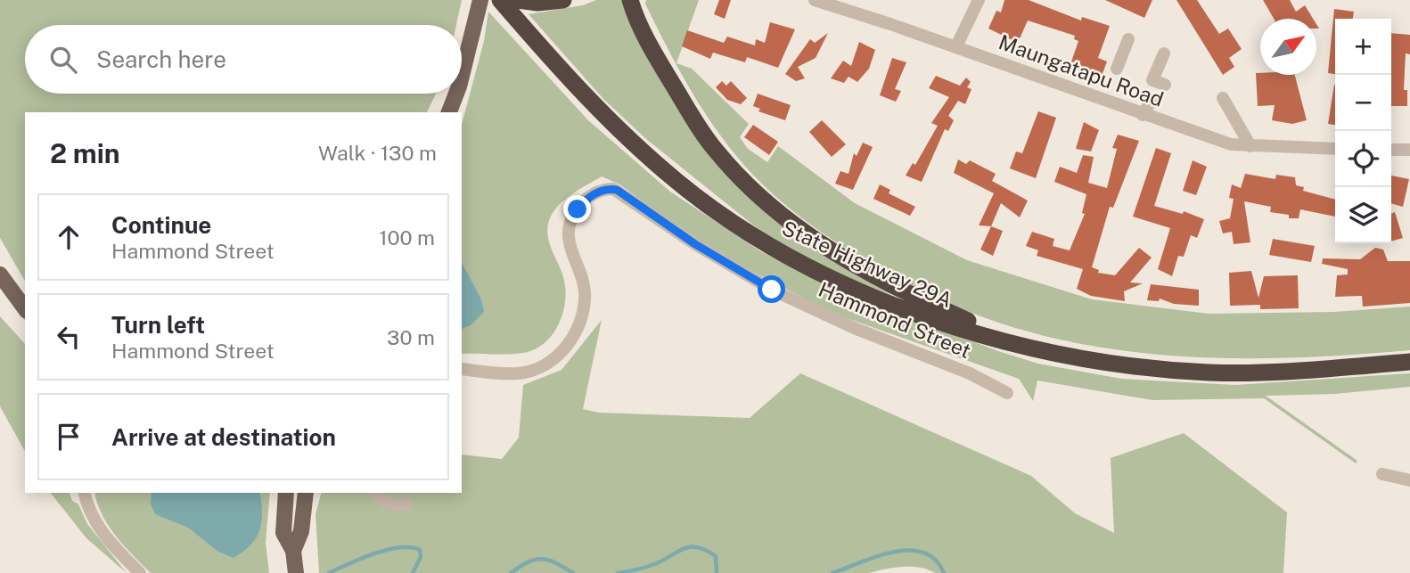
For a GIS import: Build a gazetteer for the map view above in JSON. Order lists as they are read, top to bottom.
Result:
{
  "streets": {
    "highway": ["State Highway 29A"],
    "street": ["Maungatapu Road", "Hammond Street"]
  },
  "north": "top right",
  "page": {
    "map_buttons": ["+", "−"],
    "search": "Search here",
    "heading": ["2 min", "Walk · 130 m"],
    "list": [
      ["Continue", "Hammond Street", "100 m"],
      ["Turn left", "Hammond Street", "30 m"],
      "Arrive at destination"
    ]
  }
}
